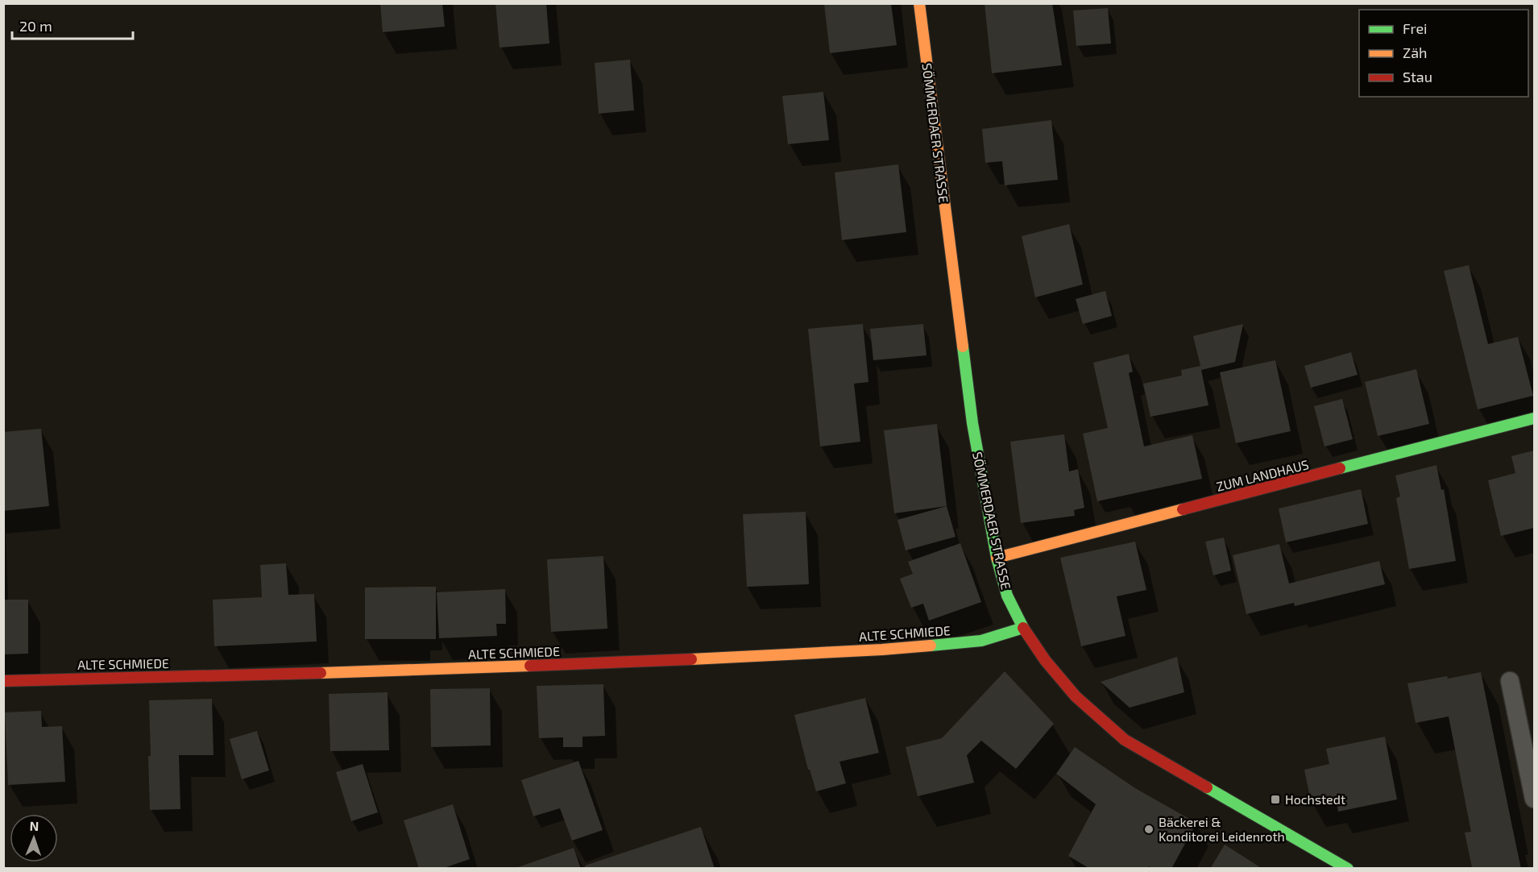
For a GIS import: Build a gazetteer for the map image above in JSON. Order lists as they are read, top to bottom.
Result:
{
  "streets": {
    "street": ["SÖMMERDAER STRASSE", "ZUM LANDHAUS", "ALTE SCHMIEDE"]
  },
  "crossings": [
    ["SÖMMERDAER STRASSE", "ZUM LANDHAUS"],
    ["SÖMMERDAER STRASSE", "ALTE SCHMIEDE"]
  ],
  "places": {
    "transit": ["Hochstedt"],
    "other": ["Bäckerei & Konditorei Leidenroth"]
  },
  "legend": ["Frei", "Zäh", "Stau"],
  "scale_bar": "20 m",
  "north": "top"
}
